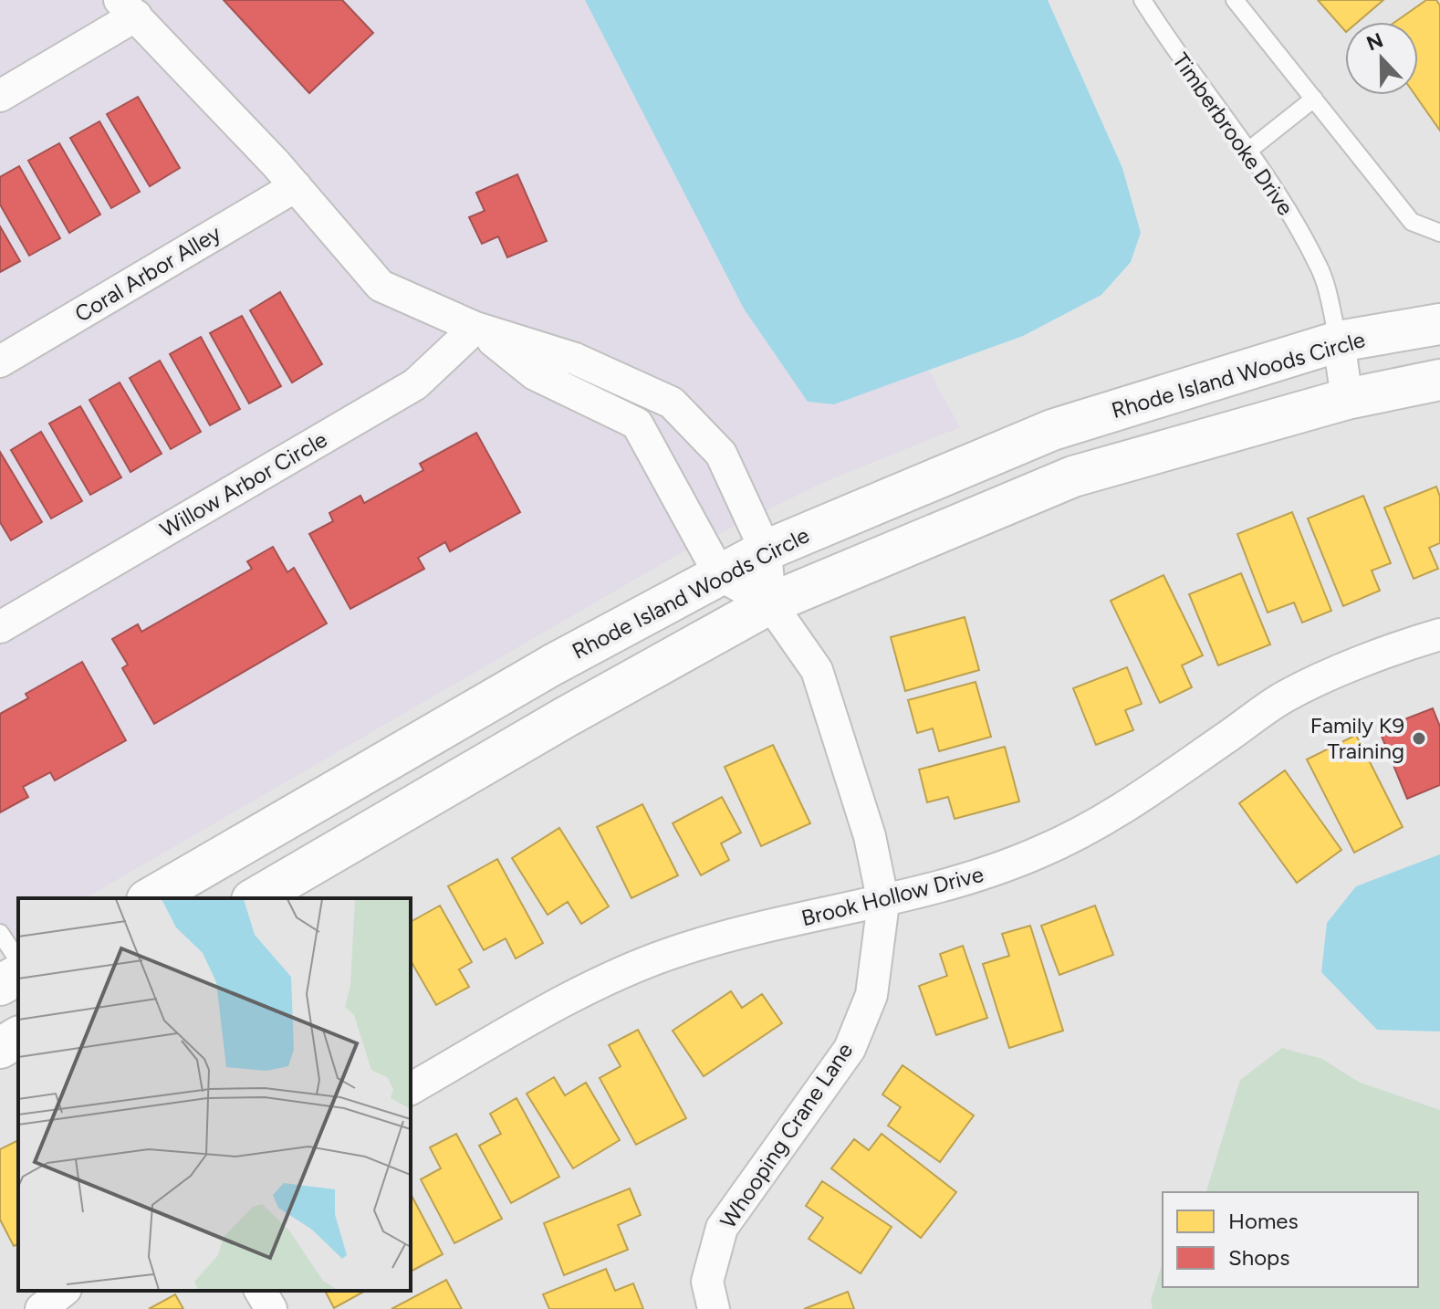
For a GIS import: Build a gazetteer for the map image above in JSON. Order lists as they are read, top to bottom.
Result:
{
  "streets": {
    "street": [
      "Timberbrooke Drive",
      "Coral Arbor Alley",
      "Rhode Island Woods Circle",
      "Willow Arbor Circle",
      "Brook Hollow Drive",
      "Whooping Crane Lane"
    ]
  },
  "crossings": [
    ["Timberbrooke Drive", "Rhode Island Woods Circle"],
    ["Rhode Island Woods Circle", "Whooping Crane Lane"],
    ["Brook Hollow Drive", "Whooping Crane Lane"]
  ],
  "places": ["Family K9 Training"],
  "legend": ["Homes", "Shops"],
  "north": "top"
}
